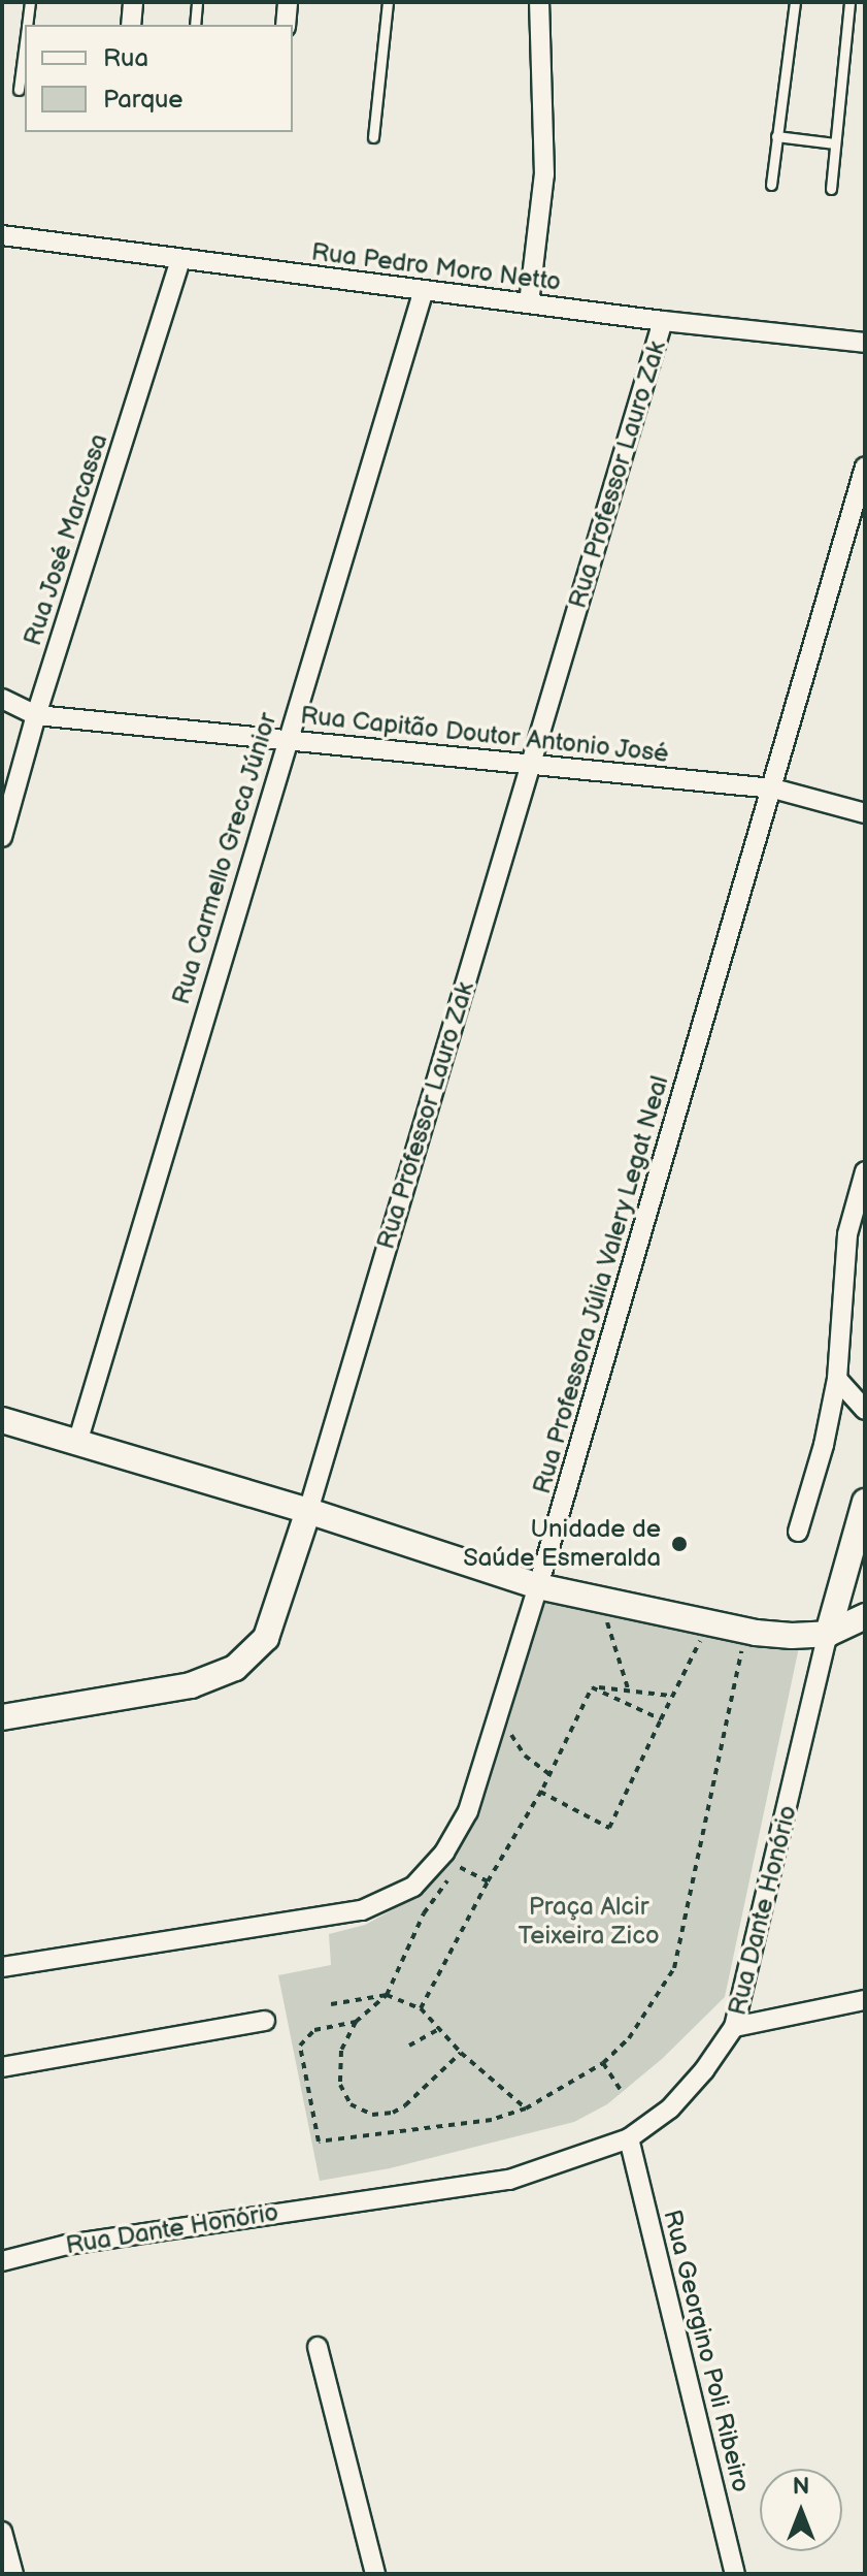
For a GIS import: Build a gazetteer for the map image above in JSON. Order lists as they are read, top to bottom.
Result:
{
  "streets": {
    "street": [
      "Rua Pedro Moro Netto",
      "Rua Professor Lauro Zak",
      "Rua José Marcassa",
      "Rua Capitão Doutor Antonio José",
      "Rua Carmello Greca Júnior",
      "Rua Professora Júlia Valery Legat Neal",
      "Rua Dante Honório",
      "Rua Georgino Poli Ribeiro"
    ]
  },
  "crossings": [
    ["Rua Pedro Moro Netto", "Rua Professor Lauro Zak"],
    ["Rua Pedro Moro Netto", "Rua José Marcassa"],
    ["Rua Pedro Moro Netto", "Rua Carmello Greca Júnior"],
    ["Rua Professor Lauro Zak", "Rua Capitão Doutor Antonio José"],
    ["Rua José Marcassa", "Rua Capitão Doutor Antonio José"],
    ["Rua Capitão Doutor Antonio José", "Rua Carmello Greca Júnior"],
    ["Rua Capitão Doutor Antonio José", "Rua Professora Júlia Valery Legat Neal"],
    ["Rua Dante Honório", "Rua Georgino Poli Ribeiro"]
  ],
  "parks": ["Praça Alcir Teixeira Zico"],
  "places": ["Unidade de Saúde Esmeralda"],
  "legend": ["Rua", "Parque"],
  "north": "top"
}
